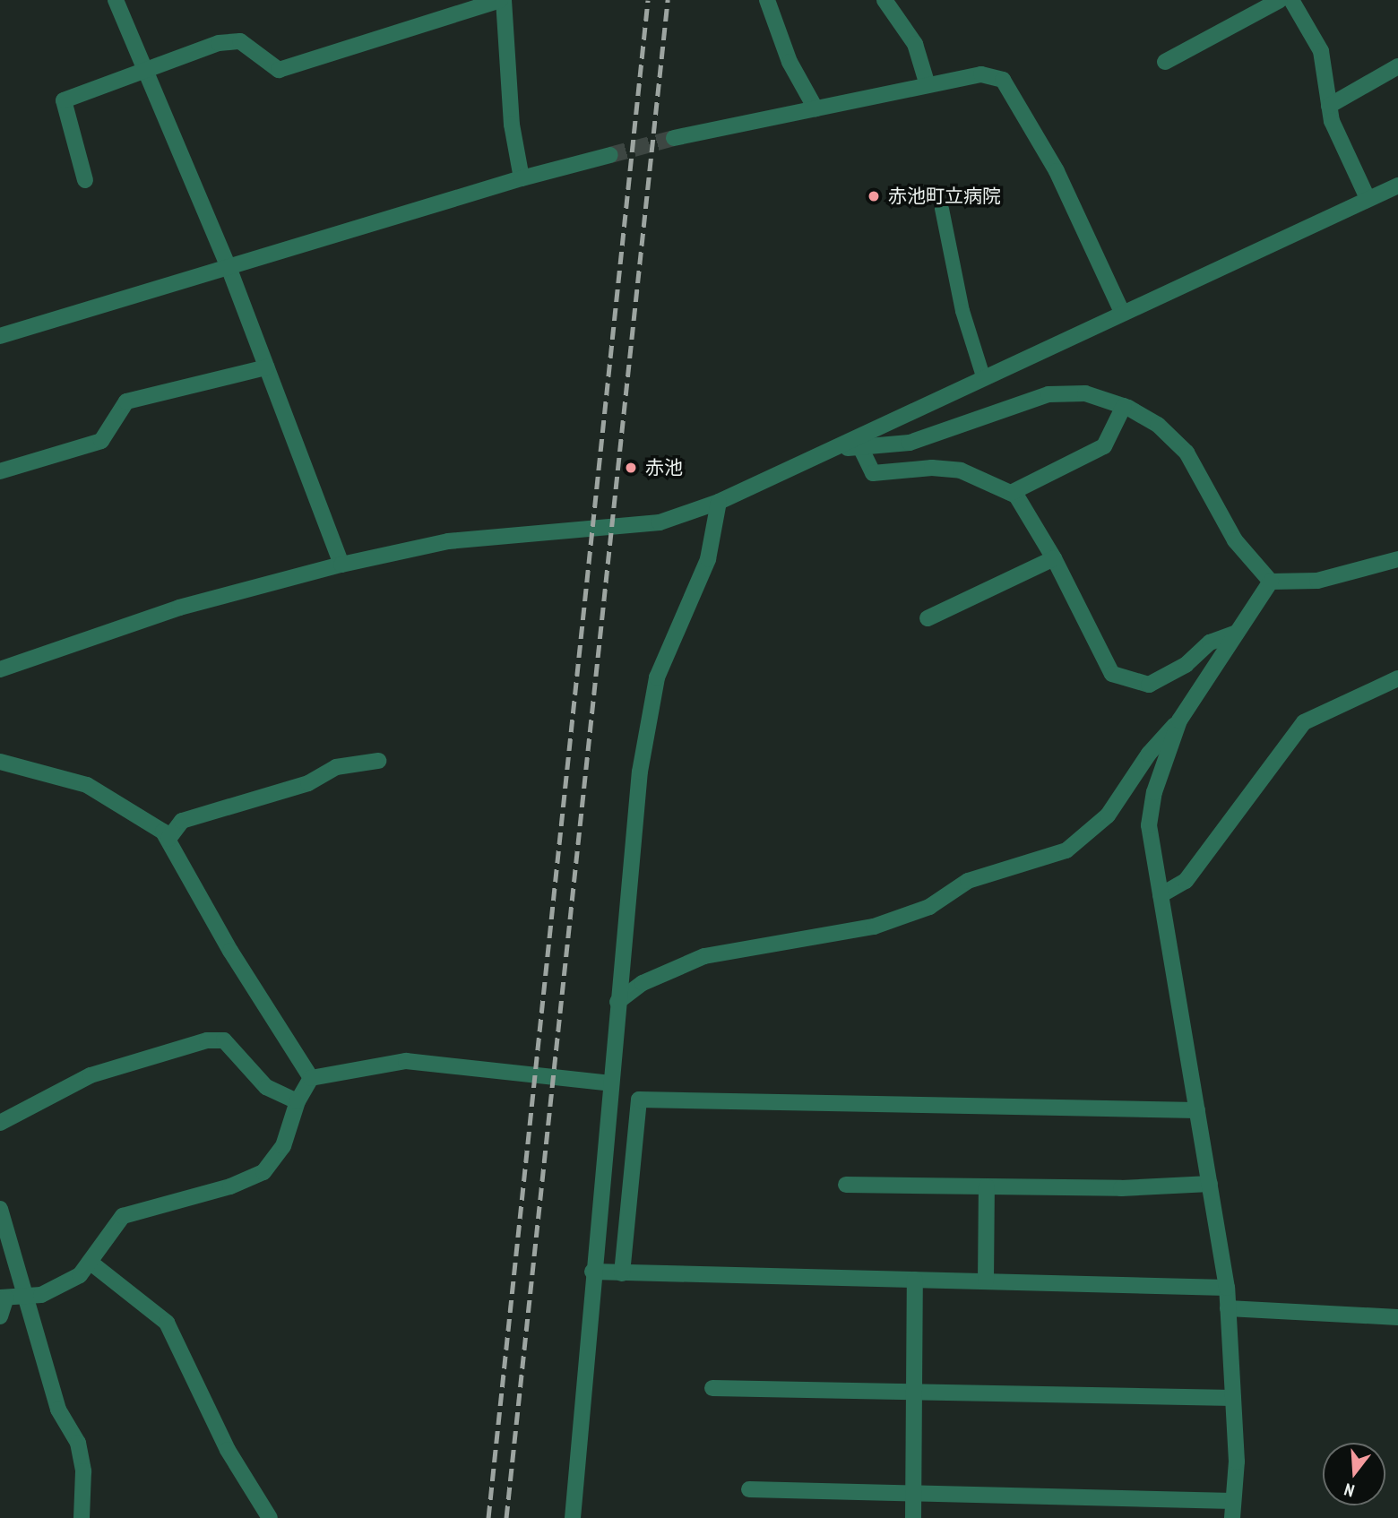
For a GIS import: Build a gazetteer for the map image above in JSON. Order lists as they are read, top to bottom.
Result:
{
  "places": ["赤池町立病院", "赤池"],
  "north": "bottom"
}
